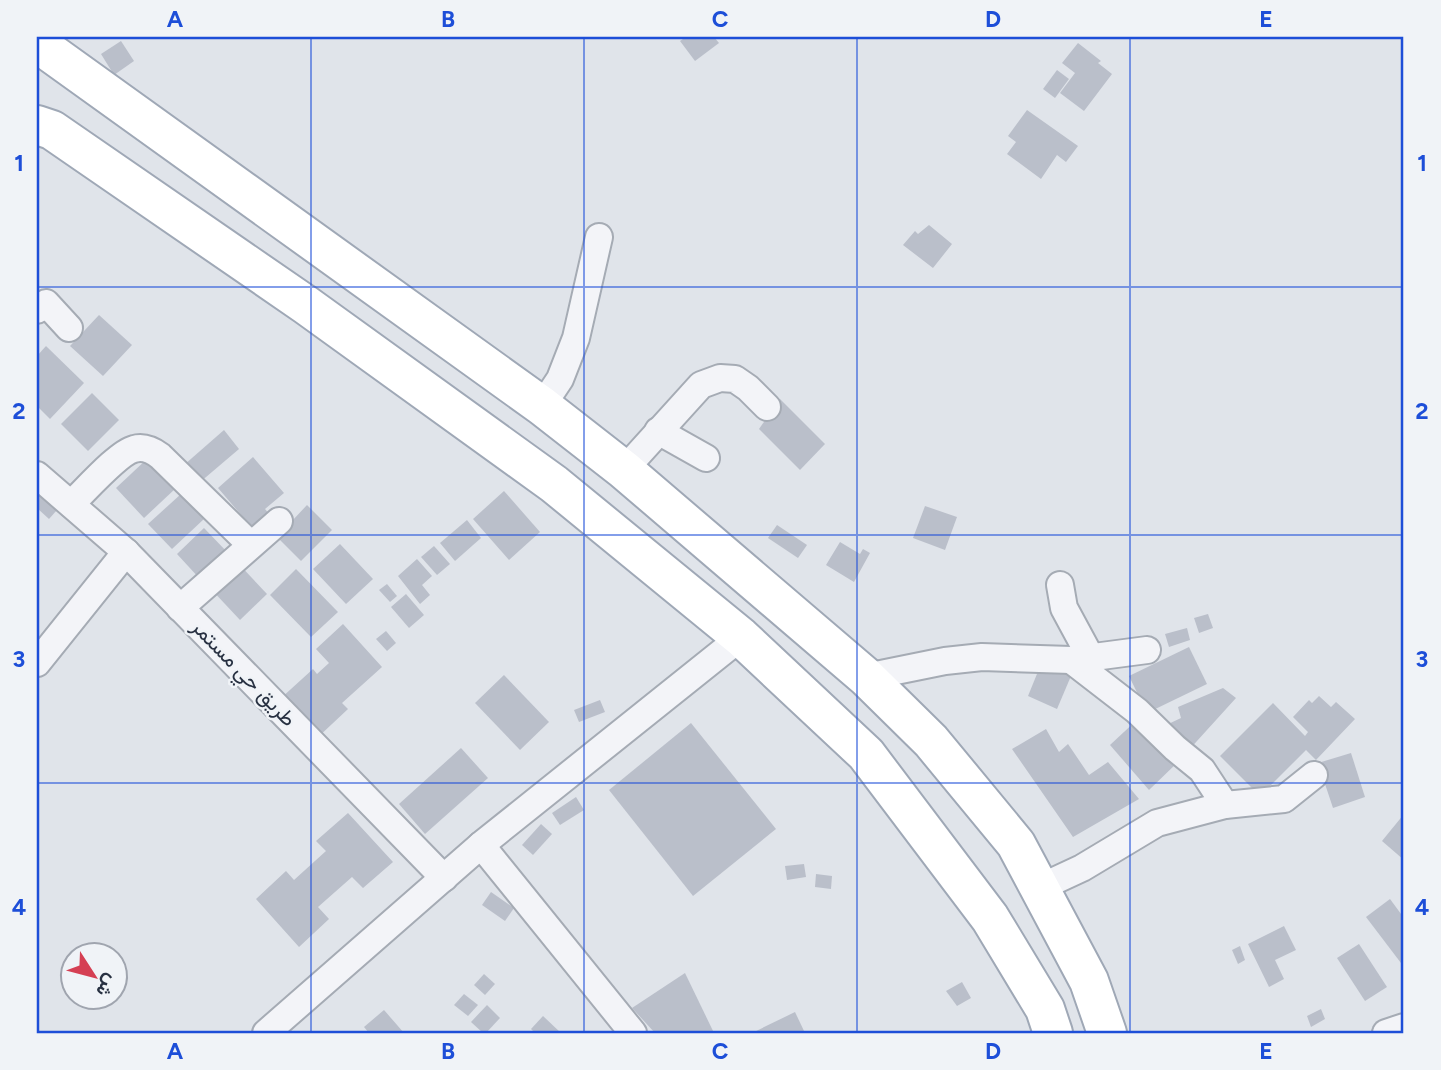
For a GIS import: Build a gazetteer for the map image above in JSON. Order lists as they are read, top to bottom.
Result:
{
  "streets": {
    "street": ["طريق حي مستمر"]
  },
  "north": "bottom right",
  "grid": {
    "columns": [
      "A",
      "B",
      "C",
      "D",
      "E"
    ],
    "rows": [
      "1",
      "2",
      "3",
      "4"
    ]
  }
}
